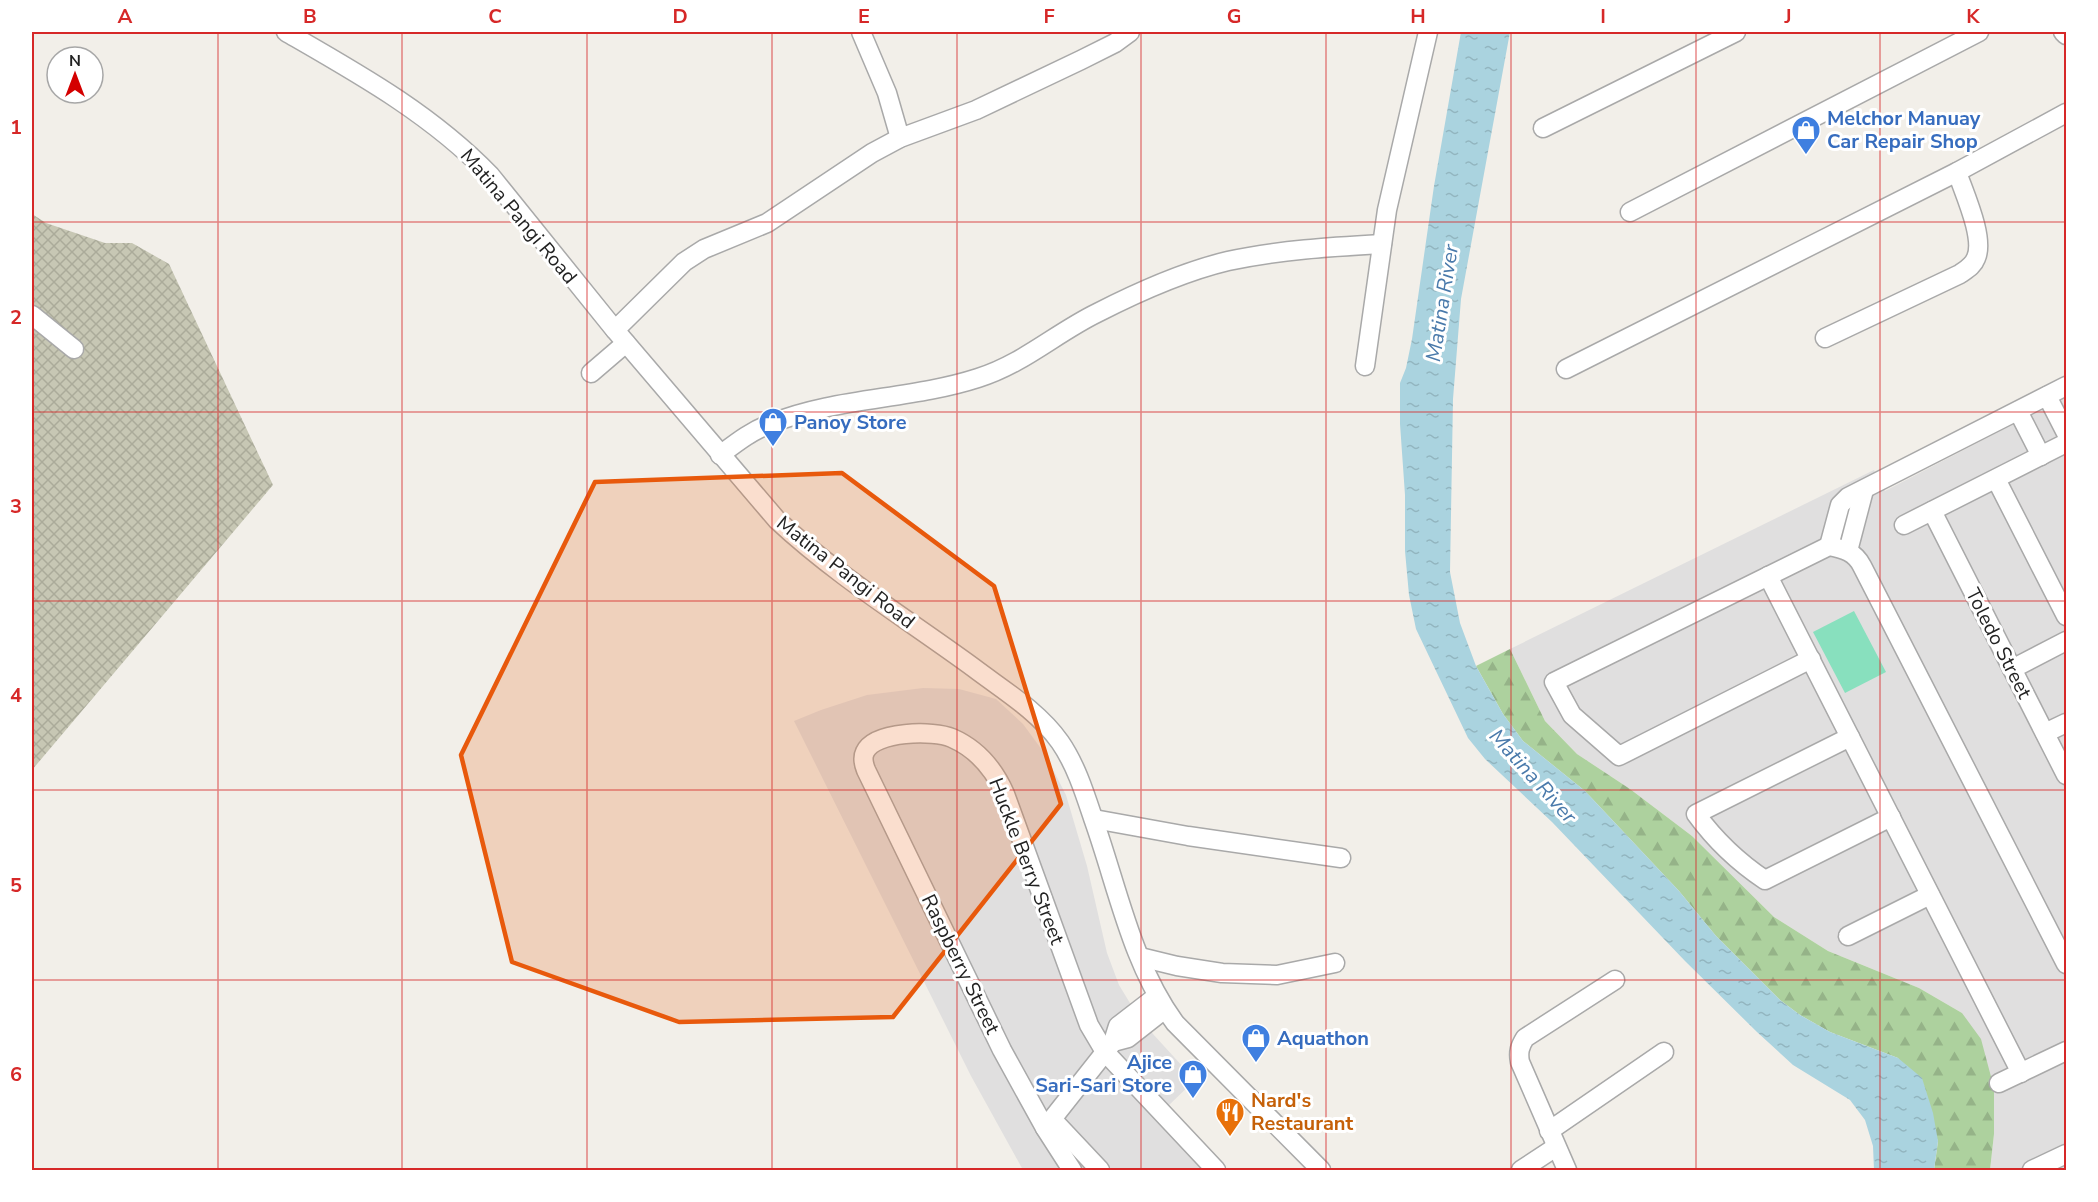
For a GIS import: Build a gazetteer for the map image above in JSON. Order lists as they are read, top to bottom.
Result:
{
  "streets": {
    "street": [
      "Matina Pangi Road",
      "Toledo Street",
      "Huckle Berry Street",
      "Raspberry Street"
    ]
  },
  "crossings": [
    ["Huckle Berry Street", "Raspberry Street"]
  ],
  "water": ["Matina River"],
  "places": {
    "shop": [
      "Melchor Manuay Car Repair Shop",
      "Panoy Store",
      "Aquathon",
      "Ajice Sari-Sari Store"
    ],
    "restaurant": ["Nard's Restaurant"]
  },
  "north": "top",
  "grid": {
    "columns": [
      "A",
      "B",
      "C",
      "D",
      "E",
      "F",
      "G",
      "H",
      "I",
      "J",
      "K"
    ],
    "rows": [
      "1",
      "2",
      "3",
      "4",
      "5",
      "6"
    ]
  }
}
